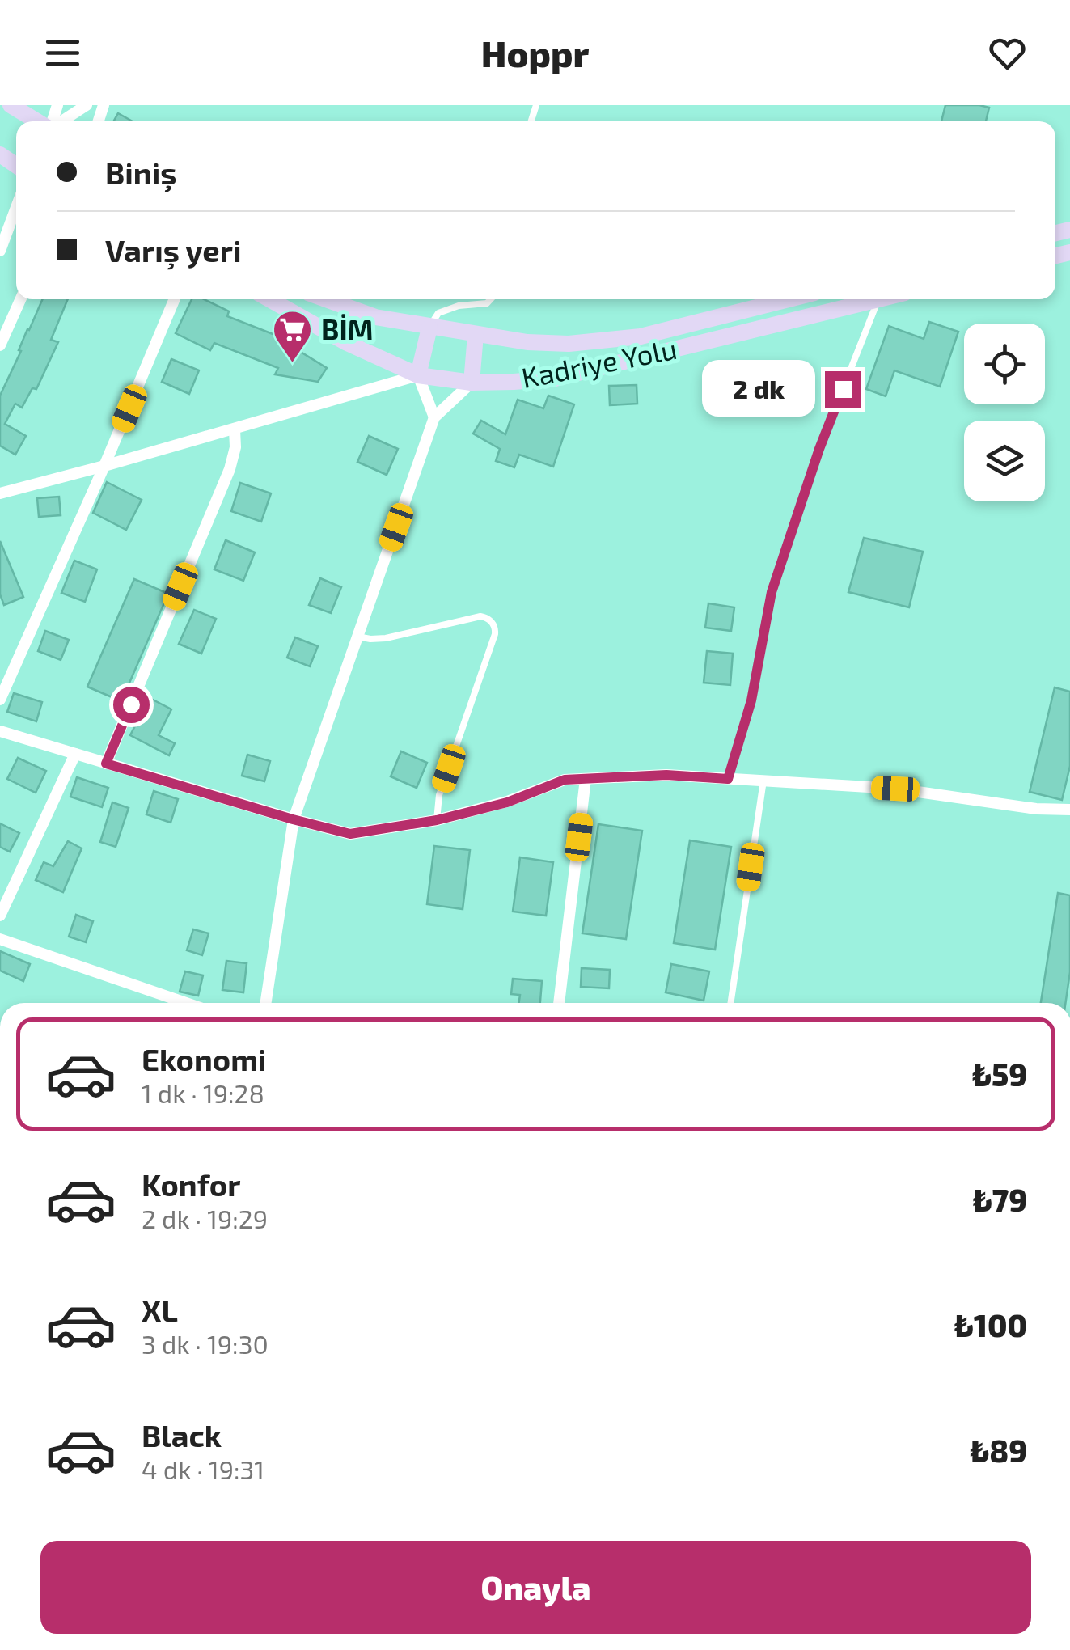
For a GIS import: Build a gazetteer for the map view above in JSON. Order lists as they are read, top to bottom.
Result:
{
  "streets": {
    "main road": ["Kadriye Yolu"]
  },
  "places": {
    "supermarket": ["BİM"]
  },
  "page": {
    "header": "Hoppr",
    "banner": ["Biniş", "Varış yeri"],
    "bubble": "2 dk",
    "list": [
      {
        "name": "Ekonomi",
        "note": "1 dk · 19:28",
        "value": "₺59"
      },
      {
        "name": "Konfor",
        "note": "2 dk · 19:29",
        "value": "₺79"
      },
      {
        "name": "XL",
        "note": "3 dk · 19:30",
        "value": "₺100"
      },
      {
        "name": "Black",
        "note": "4 dk · 19:31",
        "value": "₺89"
      }
    ],
    "buttons": "Onayla"
  }
}
